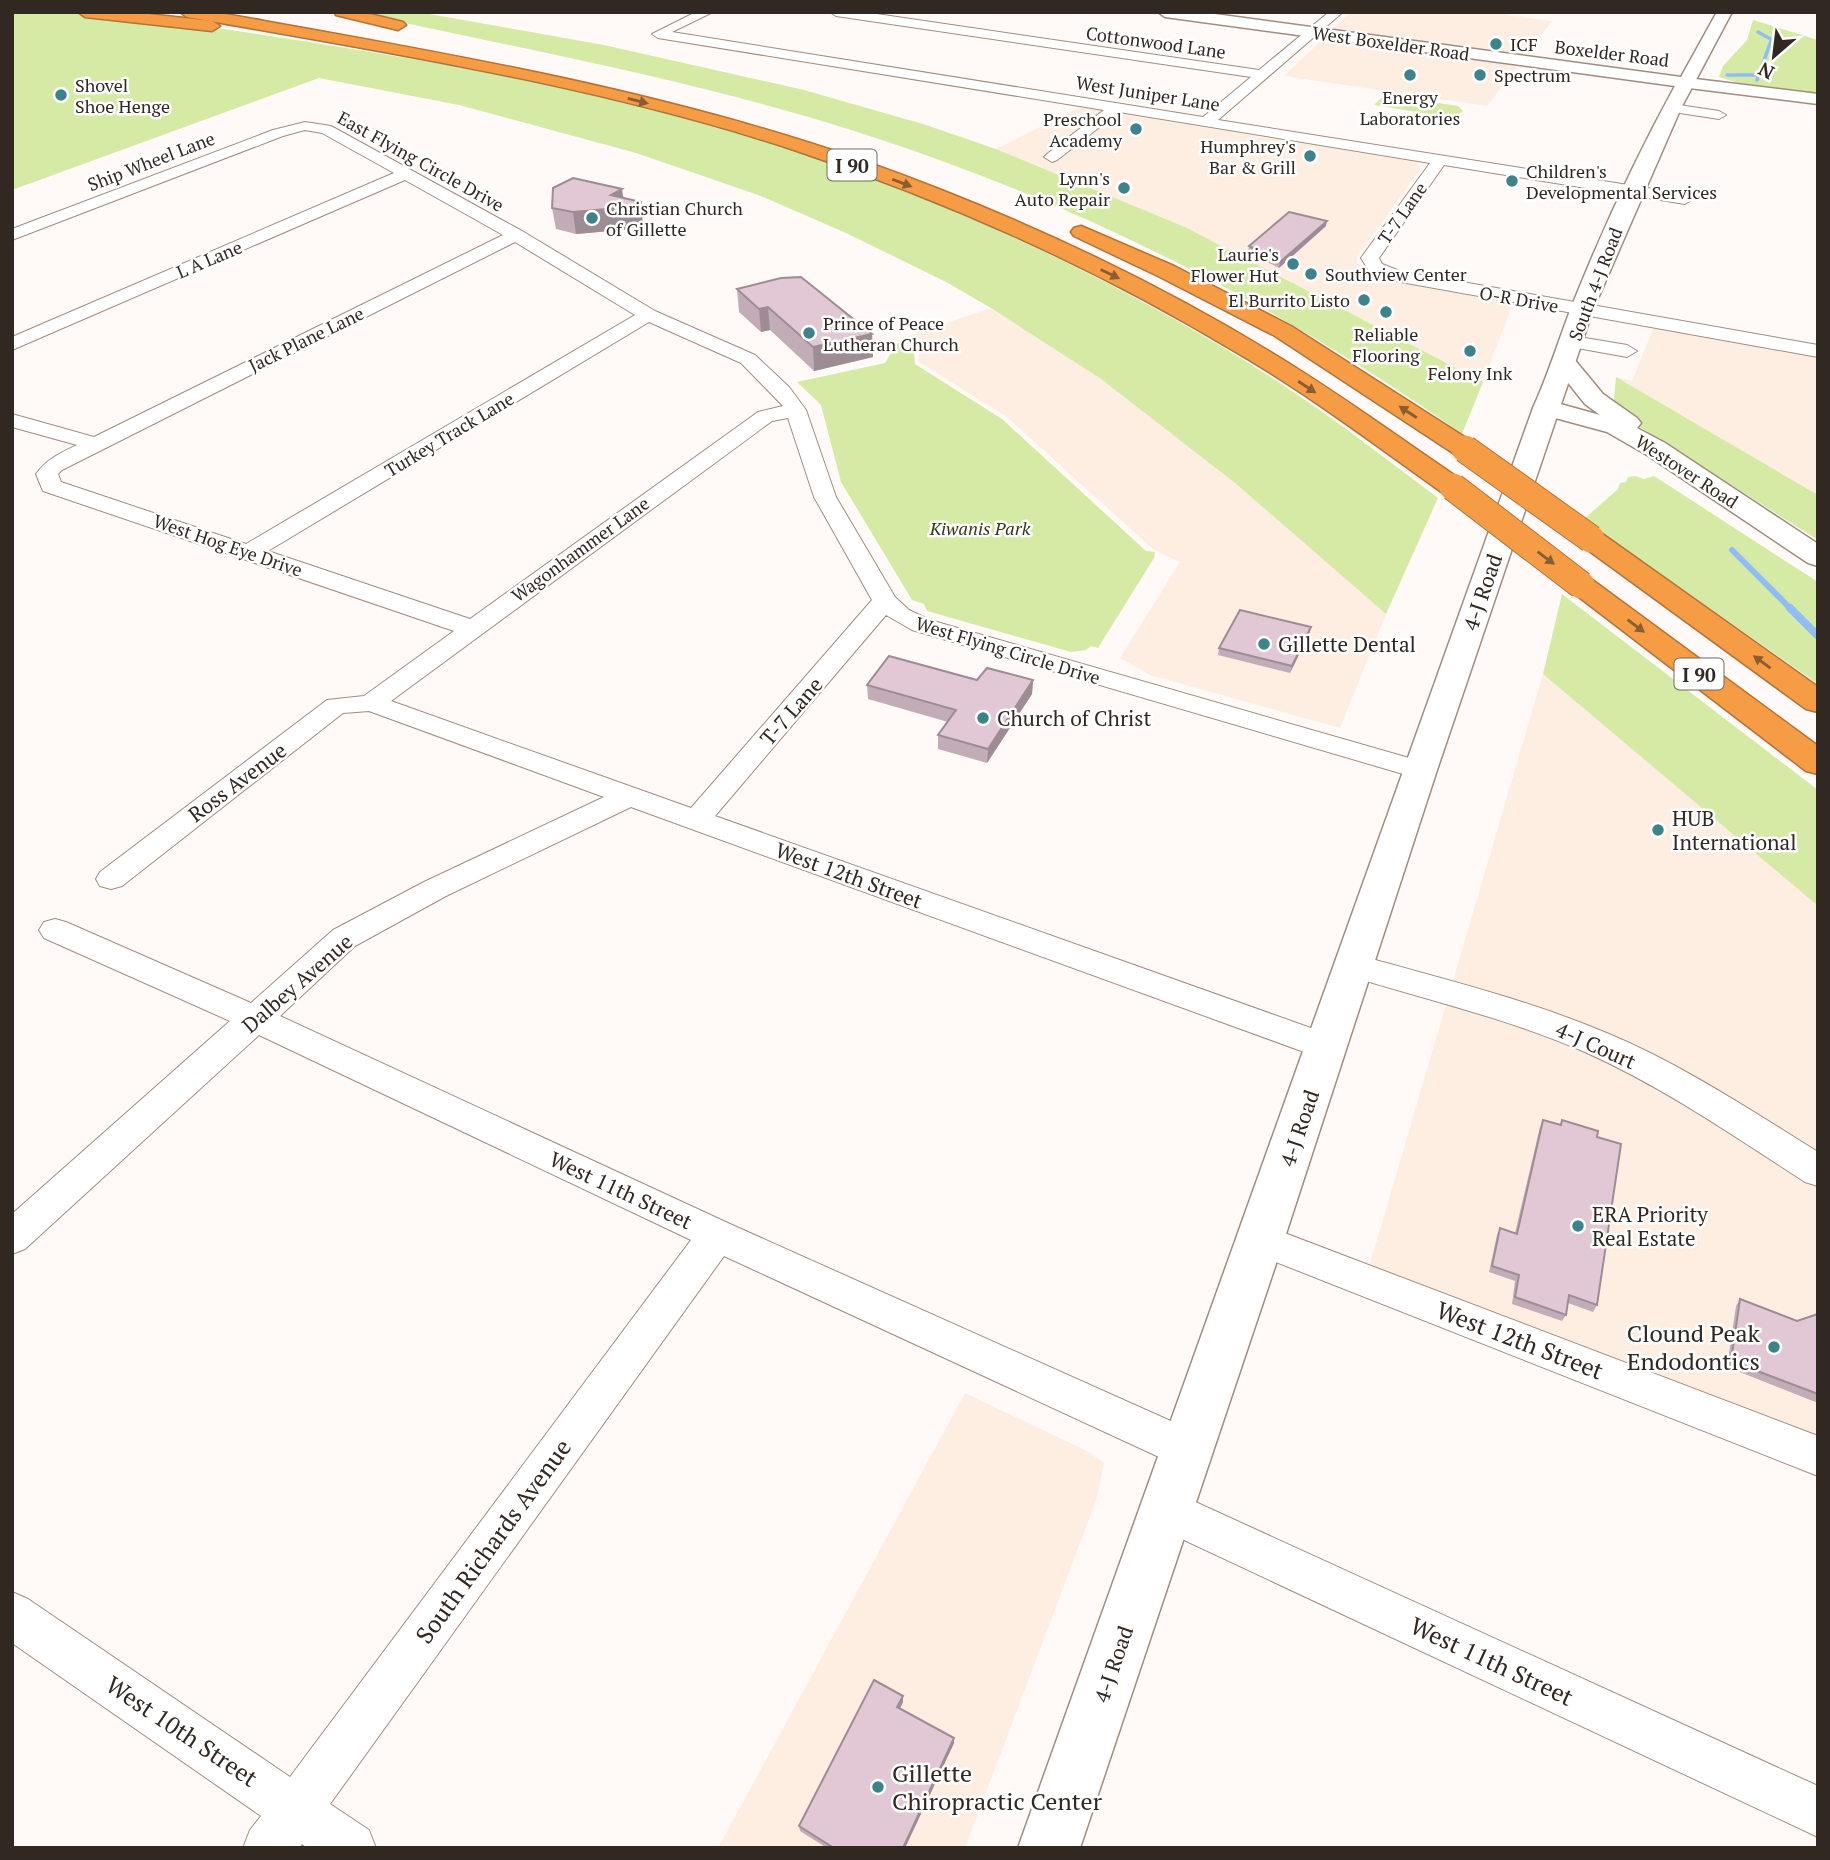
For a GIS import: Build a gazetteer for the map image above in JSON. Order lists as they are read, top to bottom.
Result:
{
  "streets": {
    "highway": ["I 90"],
    "main road": [
      "West Boxelder Road",
      "Boxelder Road",
      "South 4-J Road",
      "Westover Road",
      "4-J Road"
    ],
    "street": [
      "Cottonwood Lane",
      "West Juniper Lane",
      "Ship Wheel Lane",
      "East Flying Circle Drive",
      "T-7 Lane",
      "L A Lane",
      "O-R Drive",
      "Jack Plane Lane",
      "Turkey Track Lane",
      "West Hog Eye Drive",
      "Wagonhammer Lane",
      "West Flying Circle Drive",
      "Ross Avenue",
      "West 12th Street",
      "Dalbey Avenue",
      "4-J Court",
      "West 11th Street",
      "South Richards Avenue",
      "West 10th Street"
    ]
  },
  "crossings": [
    ["West Boxelder Road", "Boxelder Road"],
    ["Boxelder Road", "South 4-J Road"],
    ["West Juniper Lane", "T-7 Lane"],
    ["West Juniper Lane", "South 4-J Road"],
    ["Ship Wheel Lane", "East Flying Circle Drive"],
    ["East Flying Circle Drive", "L A Lane"],
    ["East Flying Circle Drive", "Jack Plane Lane"],
    ["East Flying Circle Drive", "West Flying Circle Drive"],
    ["T-7 Lane", "O-R Drive"],
    ["T-7 Lane", "West Flying Circle Drive"],
    ["T-7 Lane", "West 12th Street"],
    ["South 4-J Road", "O-R Drive"],
    ["South 4-J Road", "Westover Road"],
    ["South 4-J Road", "4-J Road"],
    ["Jack Plane Lane", "West Hog Eye Drive"],
    ["Jack Plane Lane", "West Flying Circle Drive"],
    ["Turkey Track Lane", "West Hog Eye Drive"],
    ["Turkey Track Lane", "West Flying Circle Drive"],
    ["Westover Road", "4-J Road"],
    ["West Hog Eye Drive", "Wagonhammer Lane"],
    ["Wagonhammer Lane", "West Flying Circle Drive"],
    ["Wagonhammer Lane", "Ross Avenue"],
    ["Wagonhammer Lane", "West 12th Street"],
    ["4-J Road", "West Flying Circle Drive"],
    ["4-J Road", "West 12th Street"],
    ["4-J Road", "4-J Court"],
    ["4-J Road", "West 11th Street"],
    ["Ross Avenue", "West 12th Street"],
    ["West 12th Street", "Dalbey Avenue"],
    ["Dalbey Avenue", "West 11th Street"],
    ["West 11th Street", "South Richards Avenue"],
    ["South Richards Avenue", "West 10th Street"]
  ],
  "parks": ["Kiwanis Park"],
  "places": [
    "ICF",
    "Energy Laboratories",
    "Spectrum",
    "Shovel Shoe Henge",
    "Preschool Academy",
    "Humphrey's Bar & Grill",
    "Children's Developmental Services",
    "Lynn's Auto Repair",
    "Christian Church of Gillette",
    "Laurie's Flower Hut",
    "Southview Center",
    "El Burrito Listo",
    "Reliable Flooring",
    "Prince of Peace Lutheran Church",
    "Felony Ink",
    "Gillette Dental",
    "Church of Christ",
    "HUB International",
    "ERA Priority Real Estate",
    "Clound Peak Endodontics",
    "Gillette Chiropractic Center"
  ],
  "north": "bottom left"
}
